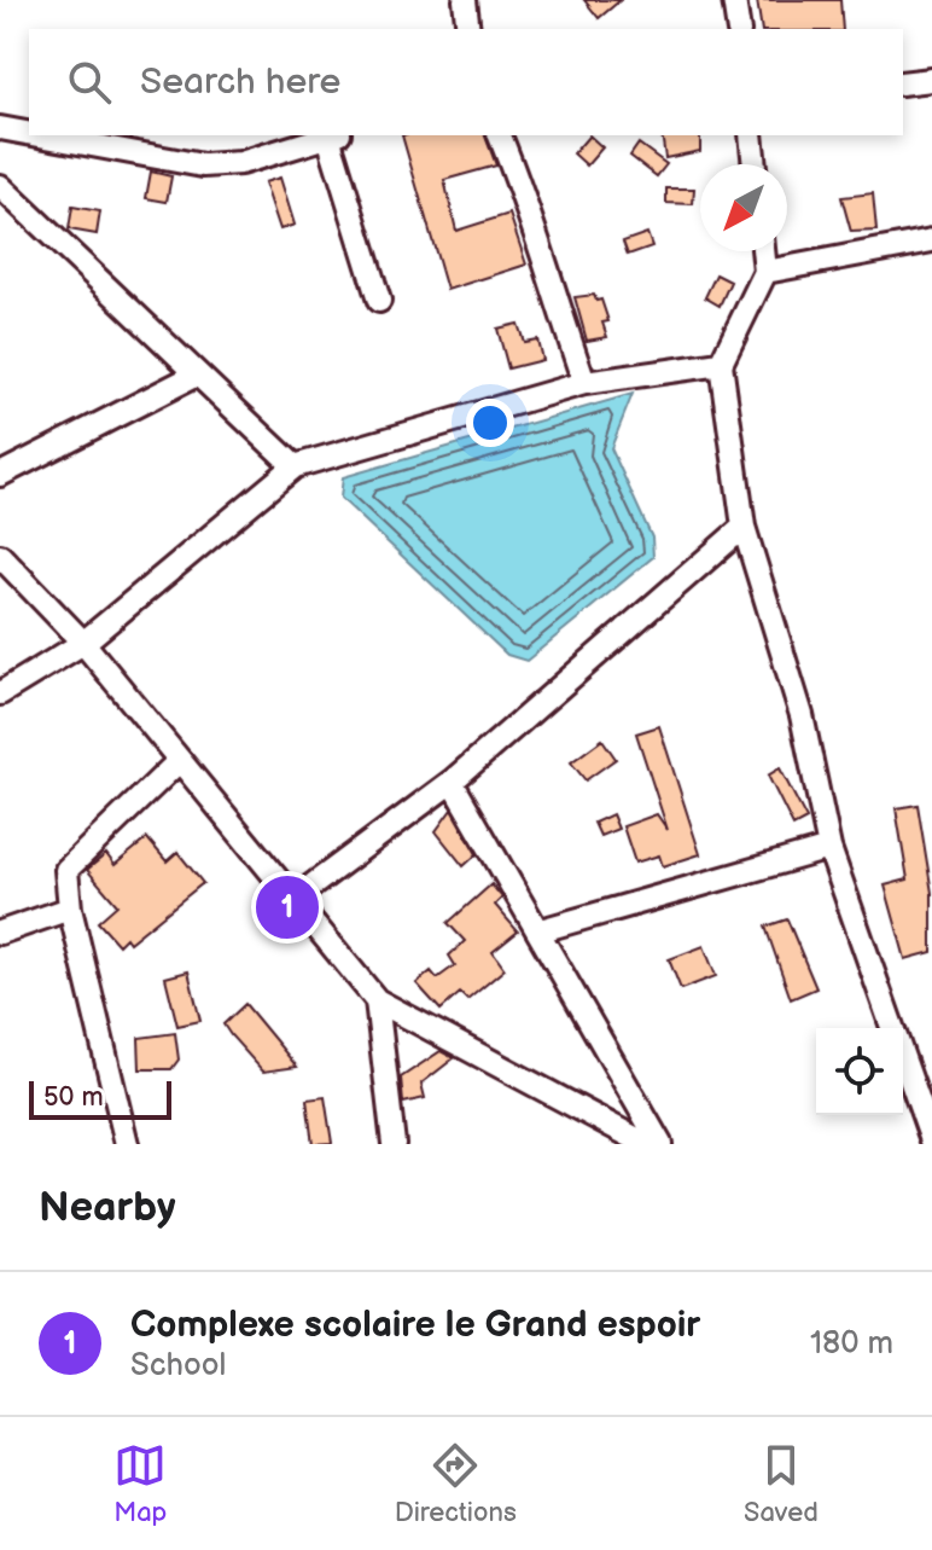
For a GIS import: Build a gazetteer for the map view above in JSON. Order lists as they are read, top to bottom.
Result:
{
  "scale_bar": "50 m",
  "north": "bottom left",
  "page": {
    "search": "Search here",
    "pins": "1",
    "scale": "50 m",
    "heading": "Nearby",
    "list": [
      {
        "mark": "1",
        "name": "Complexe scolaire le Grand espoir",
        "note": "School",
        "value": "180 m"
      }
    ],
    "nav": ["Map", "Directions", "Saved"]
  }
}
